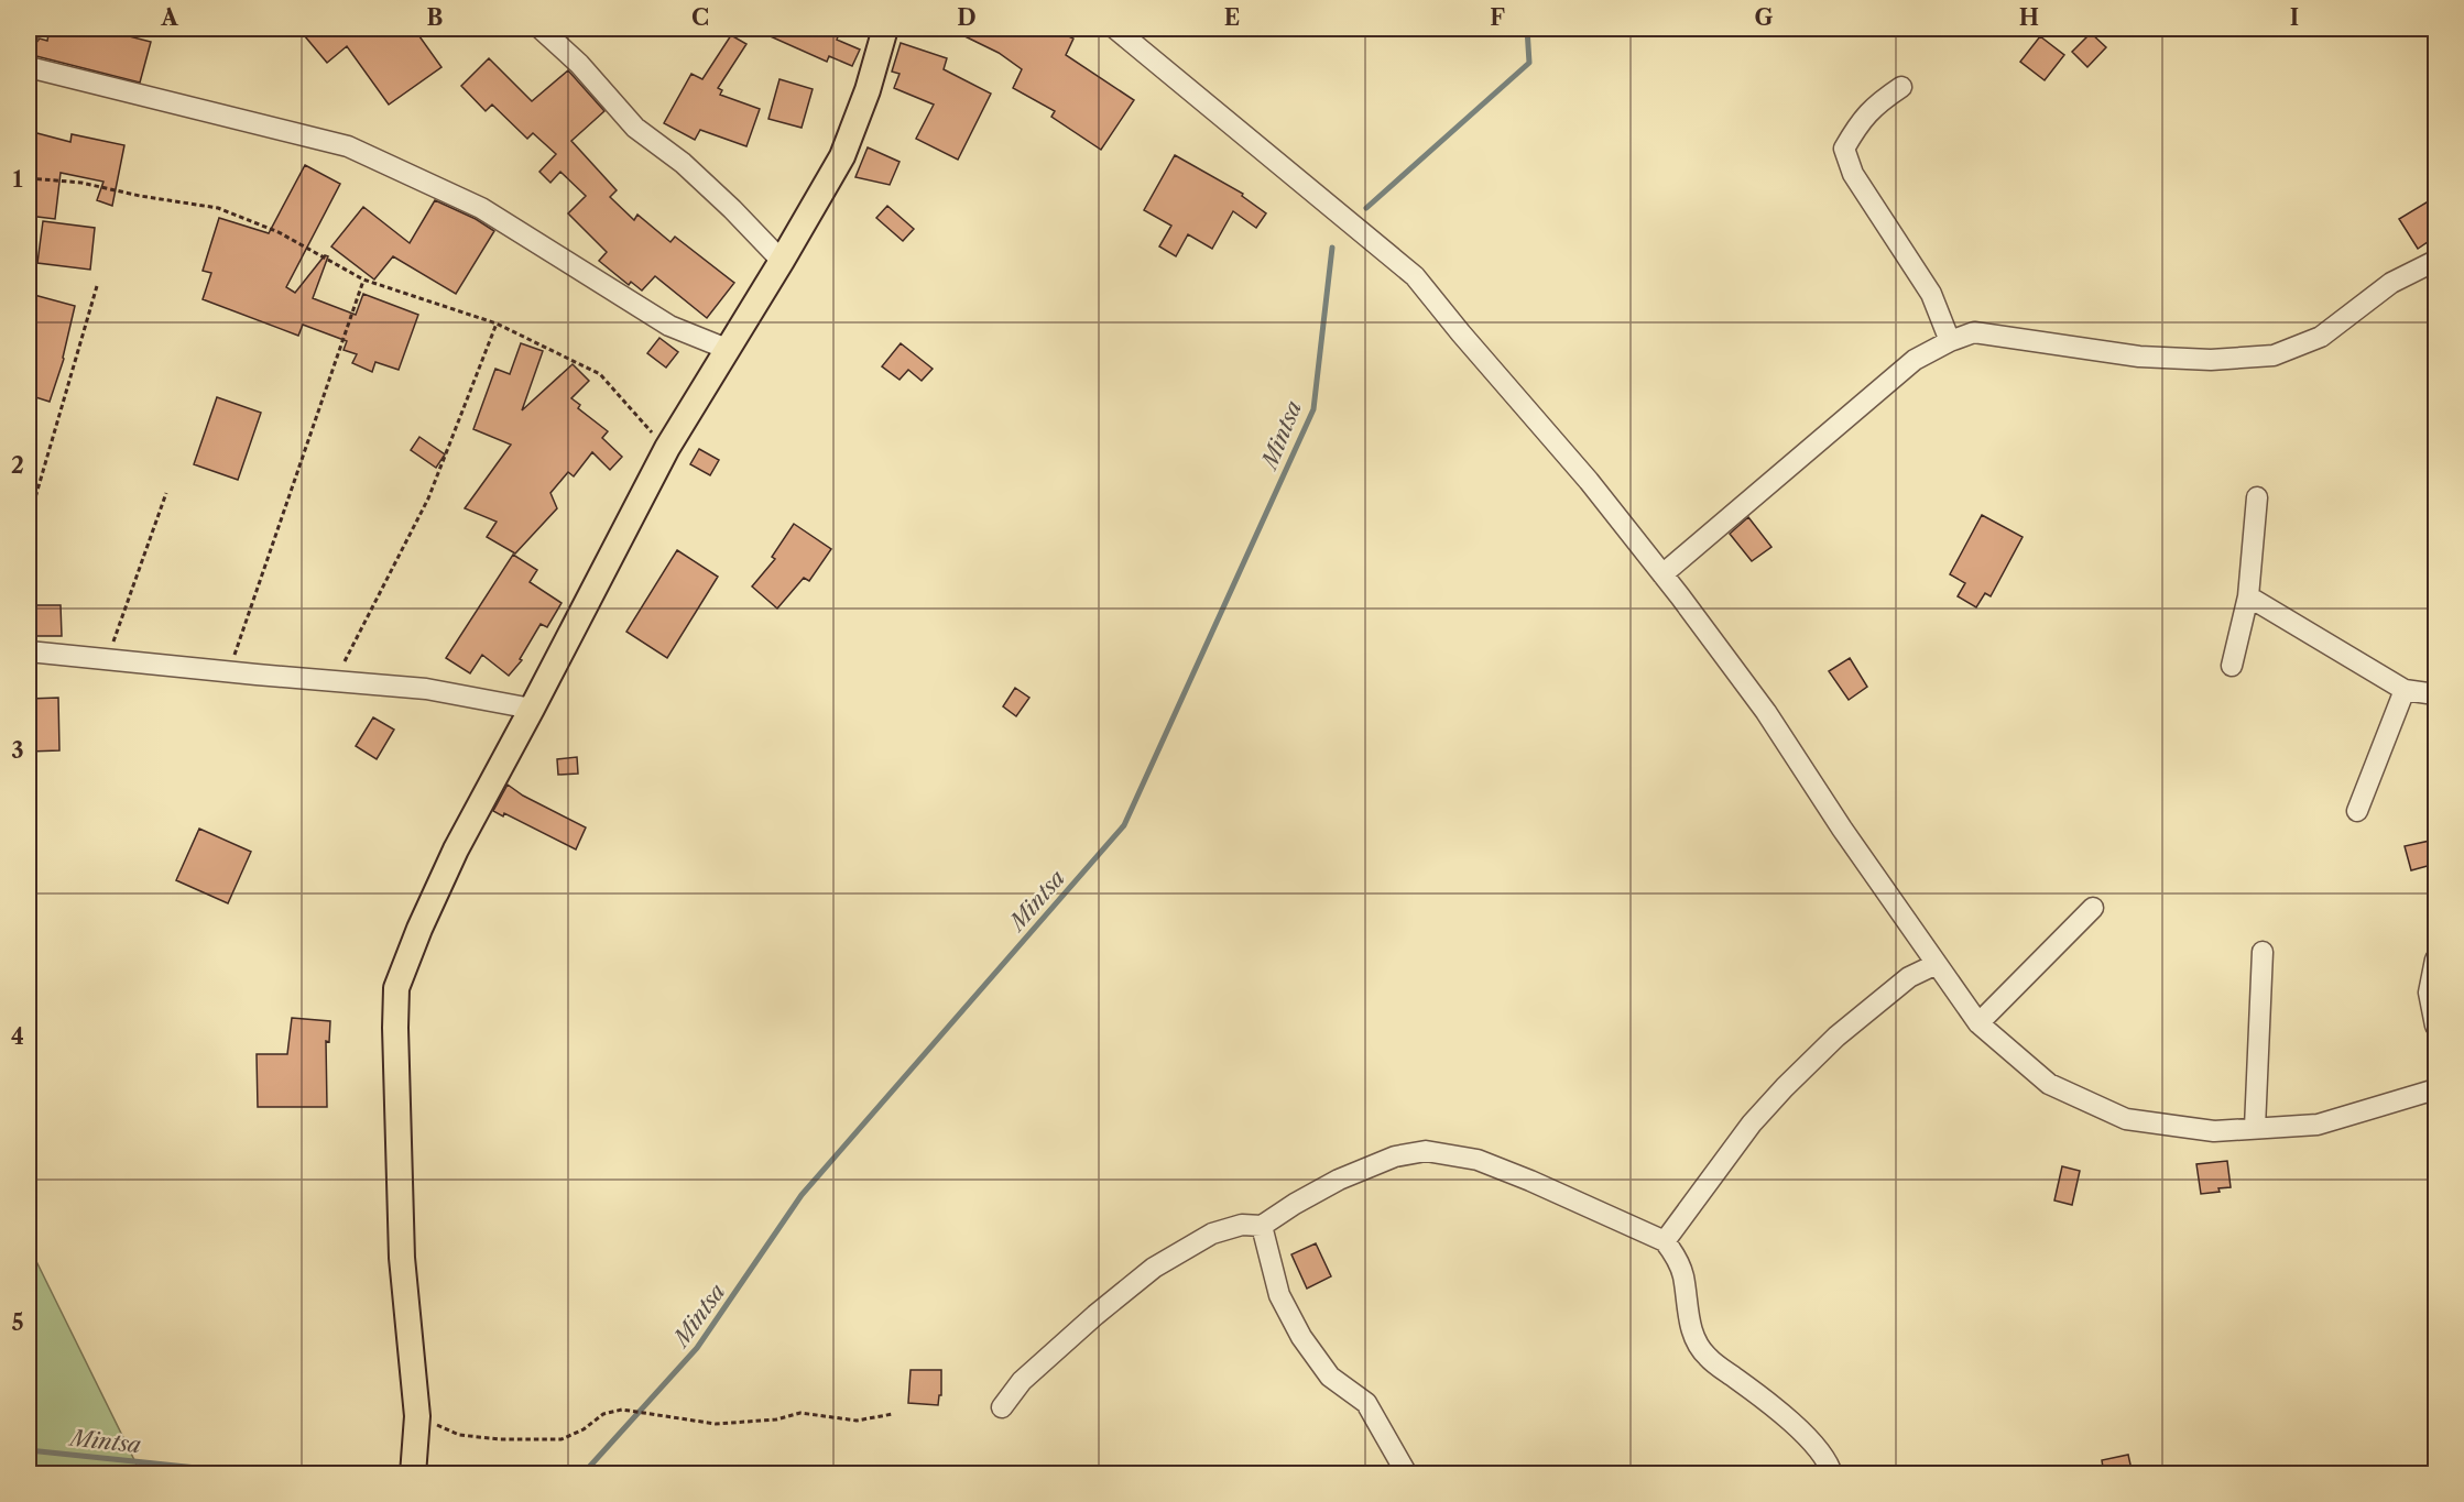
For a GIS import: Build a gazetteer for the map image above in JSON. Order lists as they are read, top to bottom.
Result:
{
  "water": ["Mintsa"],
  "grid": {
    "columns": [
      "A",
      "B",
      "C",
      "D",
      "E",
      "F",
      "G",
      "H",
      "I"
    ],
    "rows": [
      "1",
      "2",
      "3",
      "4",
      "5"
    ]
  }
}
